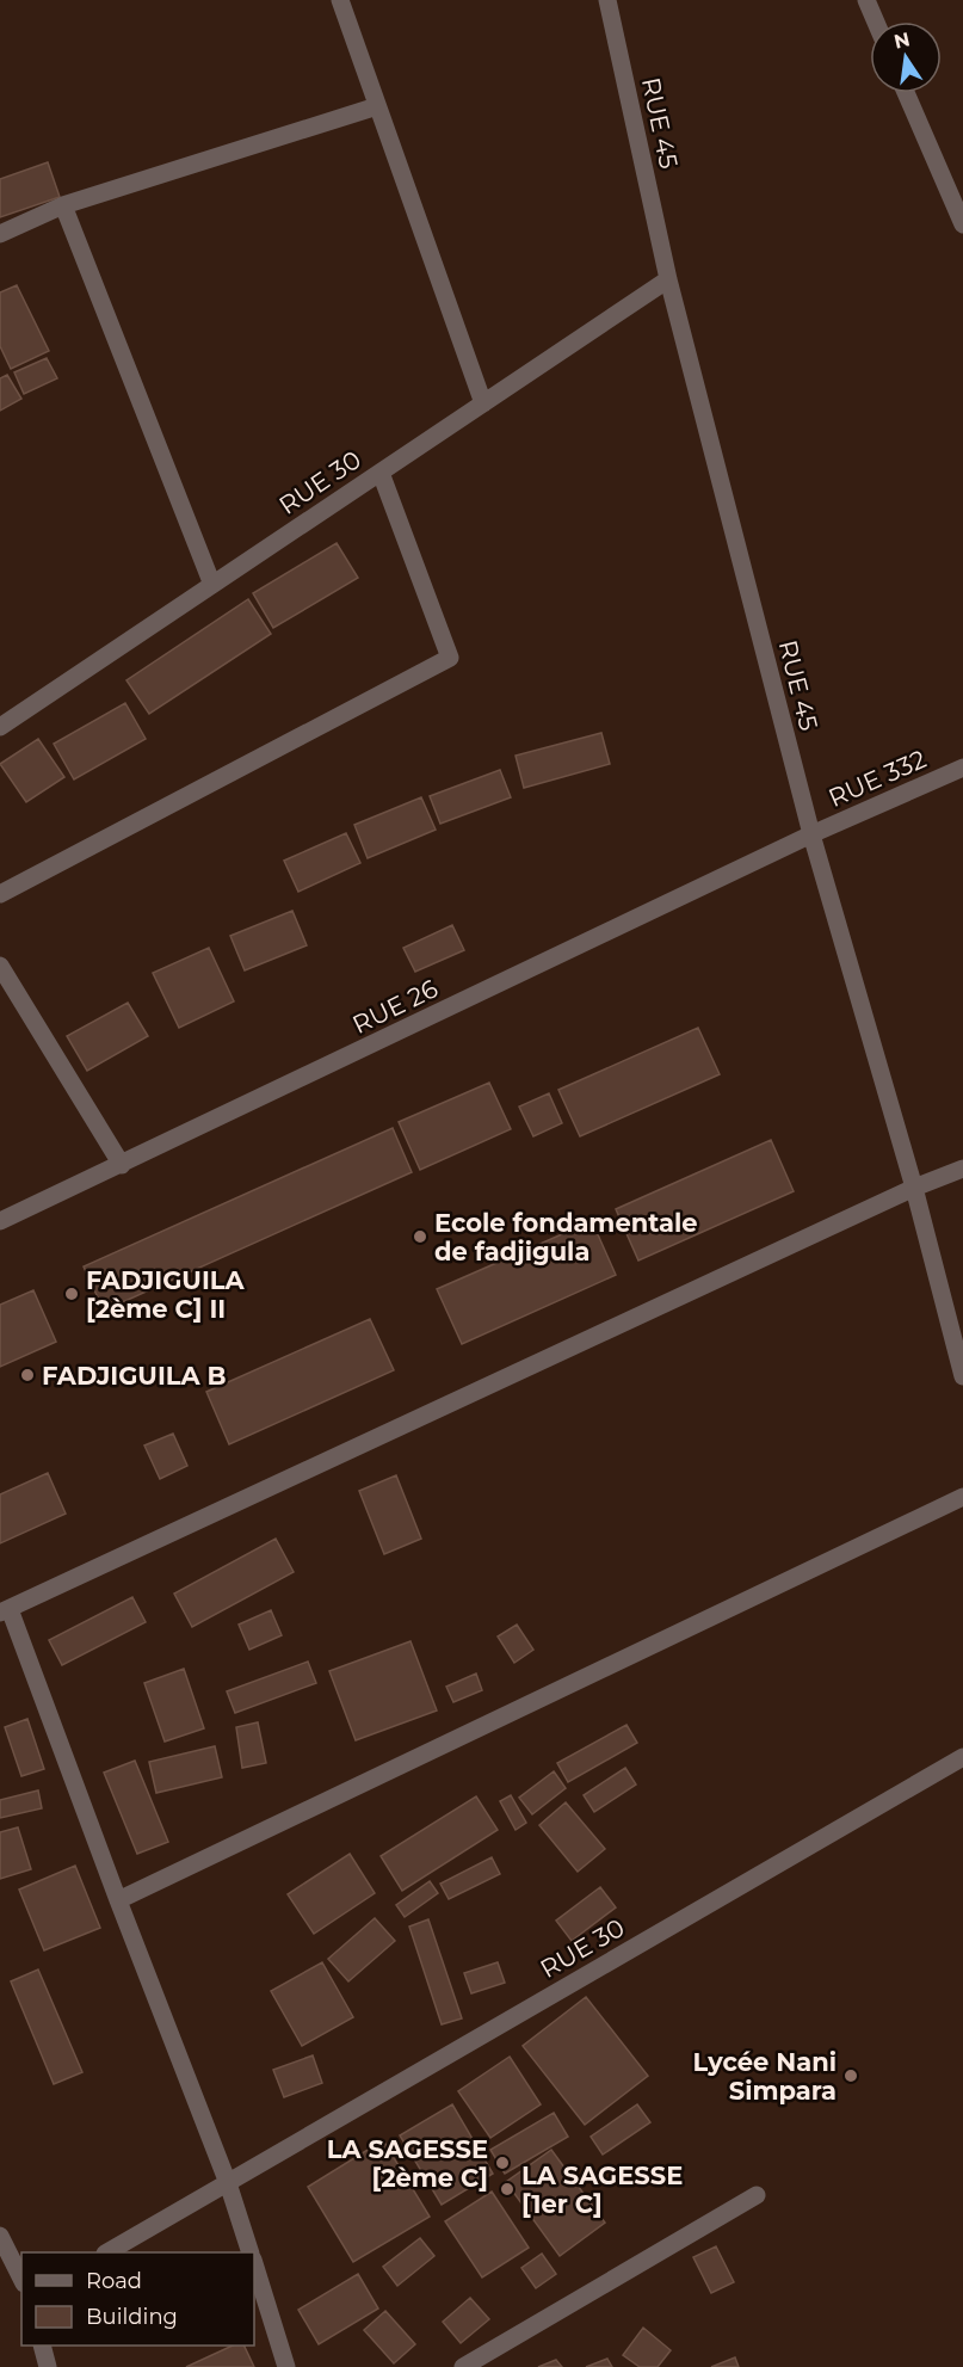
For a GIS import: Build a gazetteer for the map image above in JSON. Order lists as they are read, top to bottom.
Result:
{
  "streets": {
    "street": [
      "RUE 45",
      "RUE 30",
      "RUE 332",
      "RUE 26"
    ]
  },
  "crossings": [
    ["RUE 45", "RUE 30"],
    ["RUE 45", "RUE 332"],
    ["RUE 45", "RUE 26"],
    ["RUE 332", "RUE 26"]
  ],
  "places": [
    "Ecole fondamentale de fadjigula",
    "FADJIGUILA [2ème C] II",
    "FADJIGUILA B",
    "Lycée Nani Simpara",
    "LA SAGESSE [2ème C]",
    "LA SAGESSE [1er C]"
  ],
  "legend": ["Road", "Building"],
  "north": "top"
}
